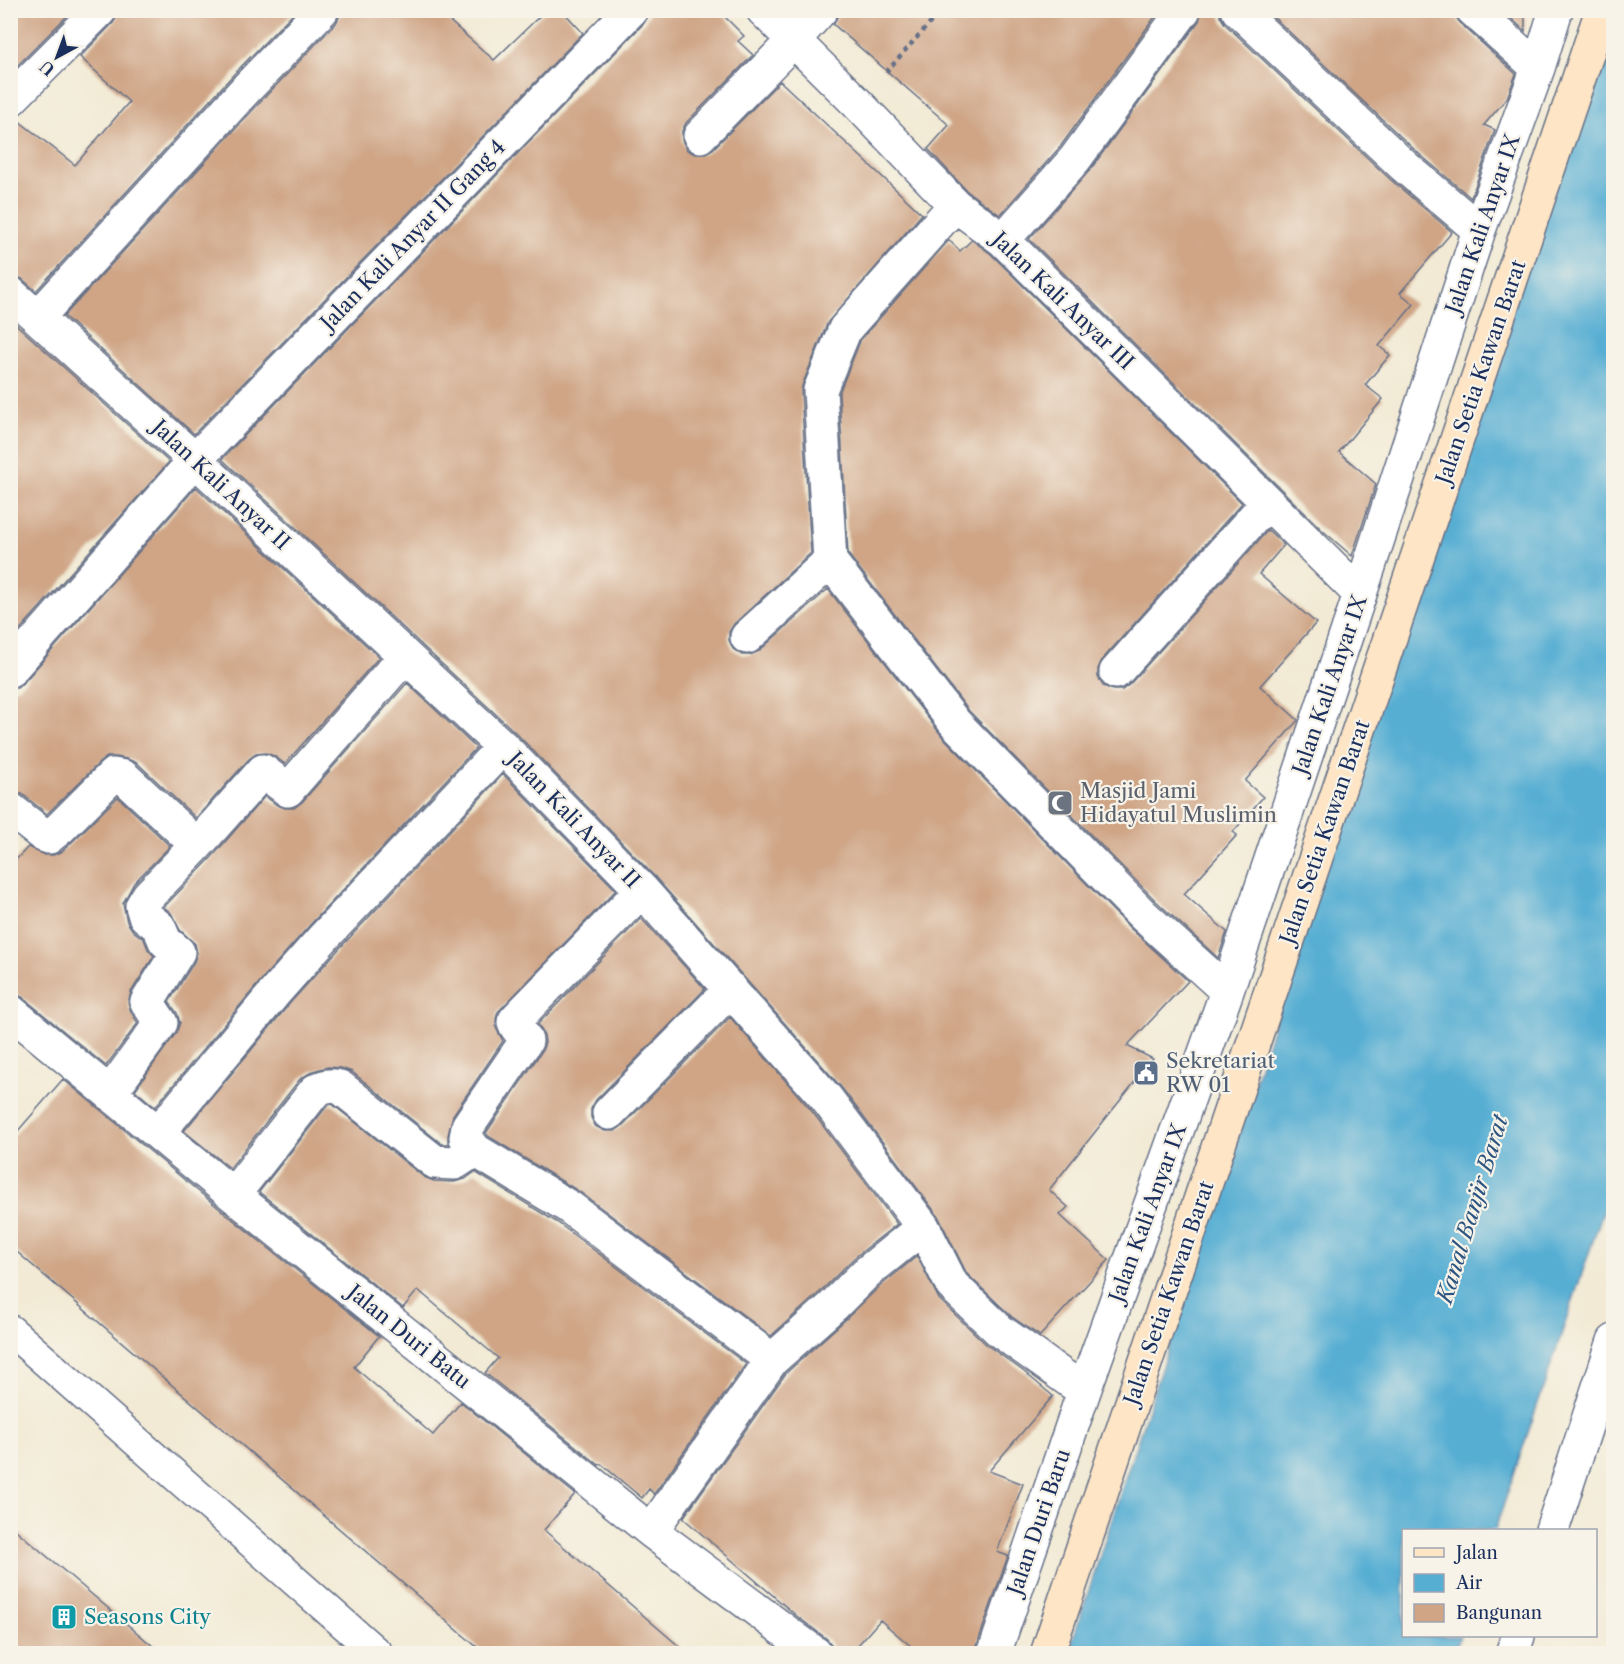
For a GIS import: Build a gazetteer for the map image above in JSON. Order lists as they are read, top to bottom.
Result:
{
  "streets": {
    "main road": ["Jalan Setia Kawan Barat"],
    "street": [
      "Jalan Kali Anyar IX",
      "Jalan Kali Anyar II Gang 4",
      "Jalan Kali Anyar III",
      "Jalan Kali Anyar II",
      "Jalan Duri Batu",
      "Jalan Duri Baru"
    ]
  },
  "crossings": [
    ["Jalan Kali Anyar IX", "Jalan Kali Anyar III"],
    ["Jalan Kali Anyar IX", "Jalan Kali Anyar II"],
    ["Jalan Kali Anyar IX", "Jalan Duri Baru"],
    ["Jalan Kali Anyar II Gang 4", "Jalan Kali Anyar II"],
    ["Jalan Kali Anyar II", "Jalan Duri Baru"]
  ],
  "water": ["Kanal Banjir Barat"],
  "places": {
    "mosque": ["Masjid Jami Hidayatul Muslimin"],
    "public building": ["Sekretariat RW 01"],
    "building": ["Seasons City"]
  },
  "legend": ["Jalan", "Air", "Bangunan"],
  "north": "bottom left"
}
